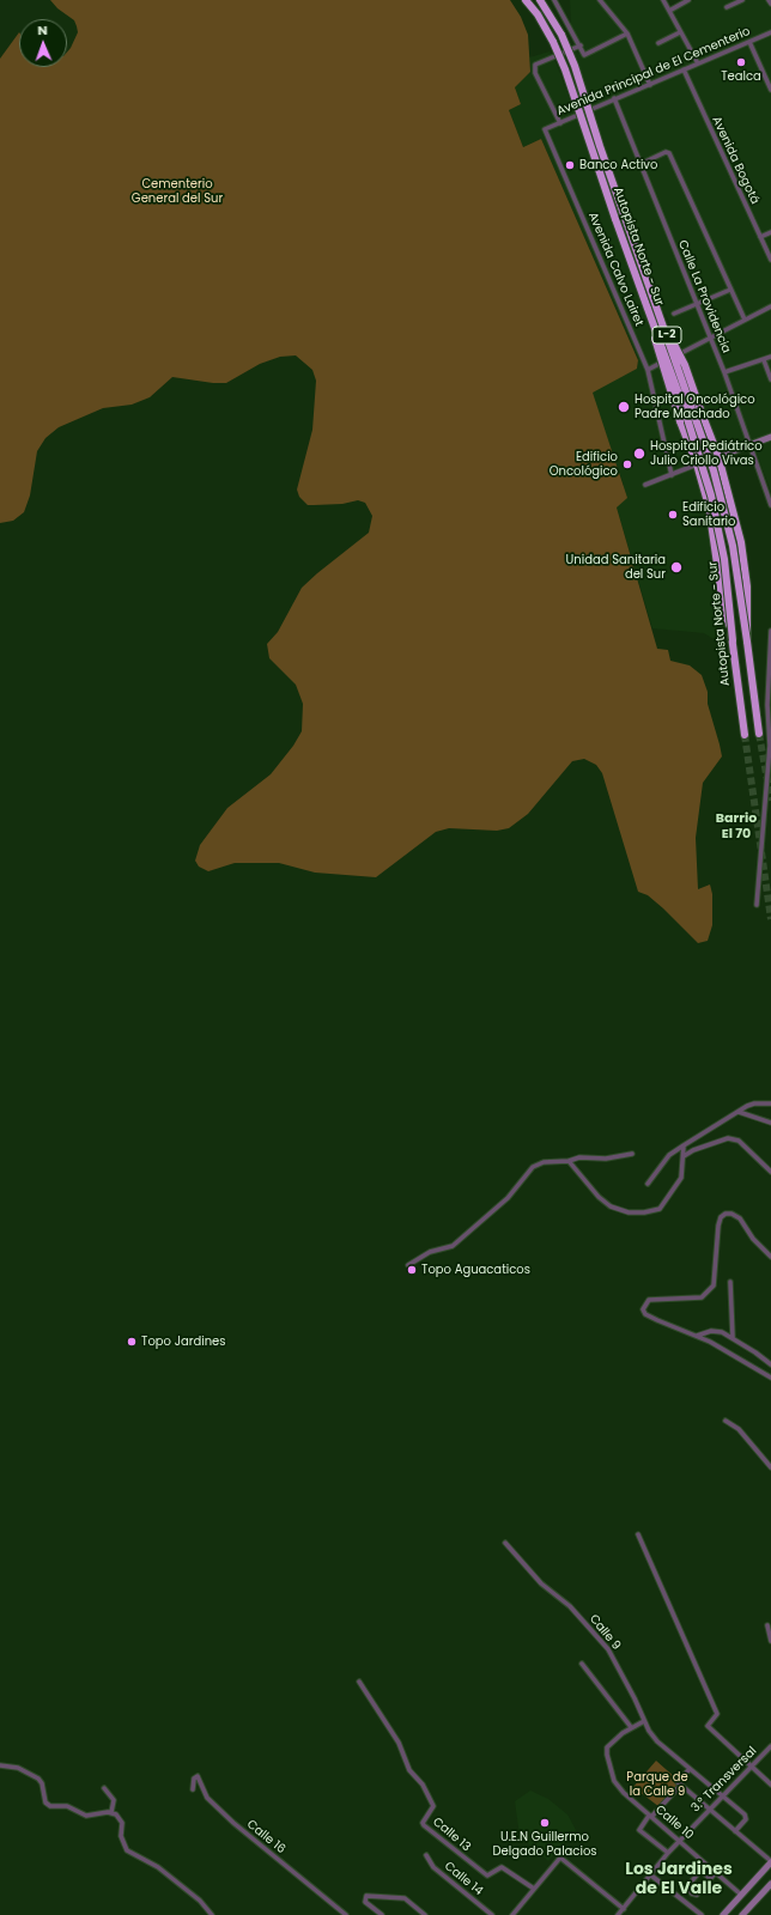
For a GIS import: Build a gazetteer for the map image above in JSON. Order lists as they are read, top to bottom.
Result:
{
  "streets": {
    "highway": ["Autopista Norte - Sur", "L-2"],
    "street": [
      "Avenida Principal de El Cementerio",
      "Avenida Bogotá",
      "Avenida Calvo Lairet",
      "Calle La Providencia",
      "Calle 9",
      "3.° Transversal",
      "Calle 10",
      "Calle 13",
      "Calle 16",
      "Calle 14"
    ]
  },
  "crossings": [
    ["Avenida Principal de El Cementerio", "Avenida Bogotá"],
    ["Avenida Principal de El Cementerio", "Avenida Calvo Lairet"],
    ["Avenida Principal de El Cementerio", "Calle La Providencia"],
    ["Calle 9", "3.° Transversal"],
    ["Calle 9", "Calle 10"],
    ["3.° Transversal", "Calle 10"]
  ],
  "districts": ["Barrio El 70", "Los Jardines de El Valle"],
  "parks": ["Cementerio General del Sur", "Parque de la Calle 9"],
  "places": [
    "Tealca",
    "Banco Activo",
    "Hospital Oncológico Padre Machado",
    "Hospital Pediátrico Julio Criollo Vivas",
    "Edificio Oncológico",
    "Edificio Sanitario",
    "Unidad Sanitaria del Sur",
    "Topo Aguacaticos",
    "Topo Jardines",
    "U.E.N Guillermo Delgado Palacios"
  ],
  "north": "top"
}
